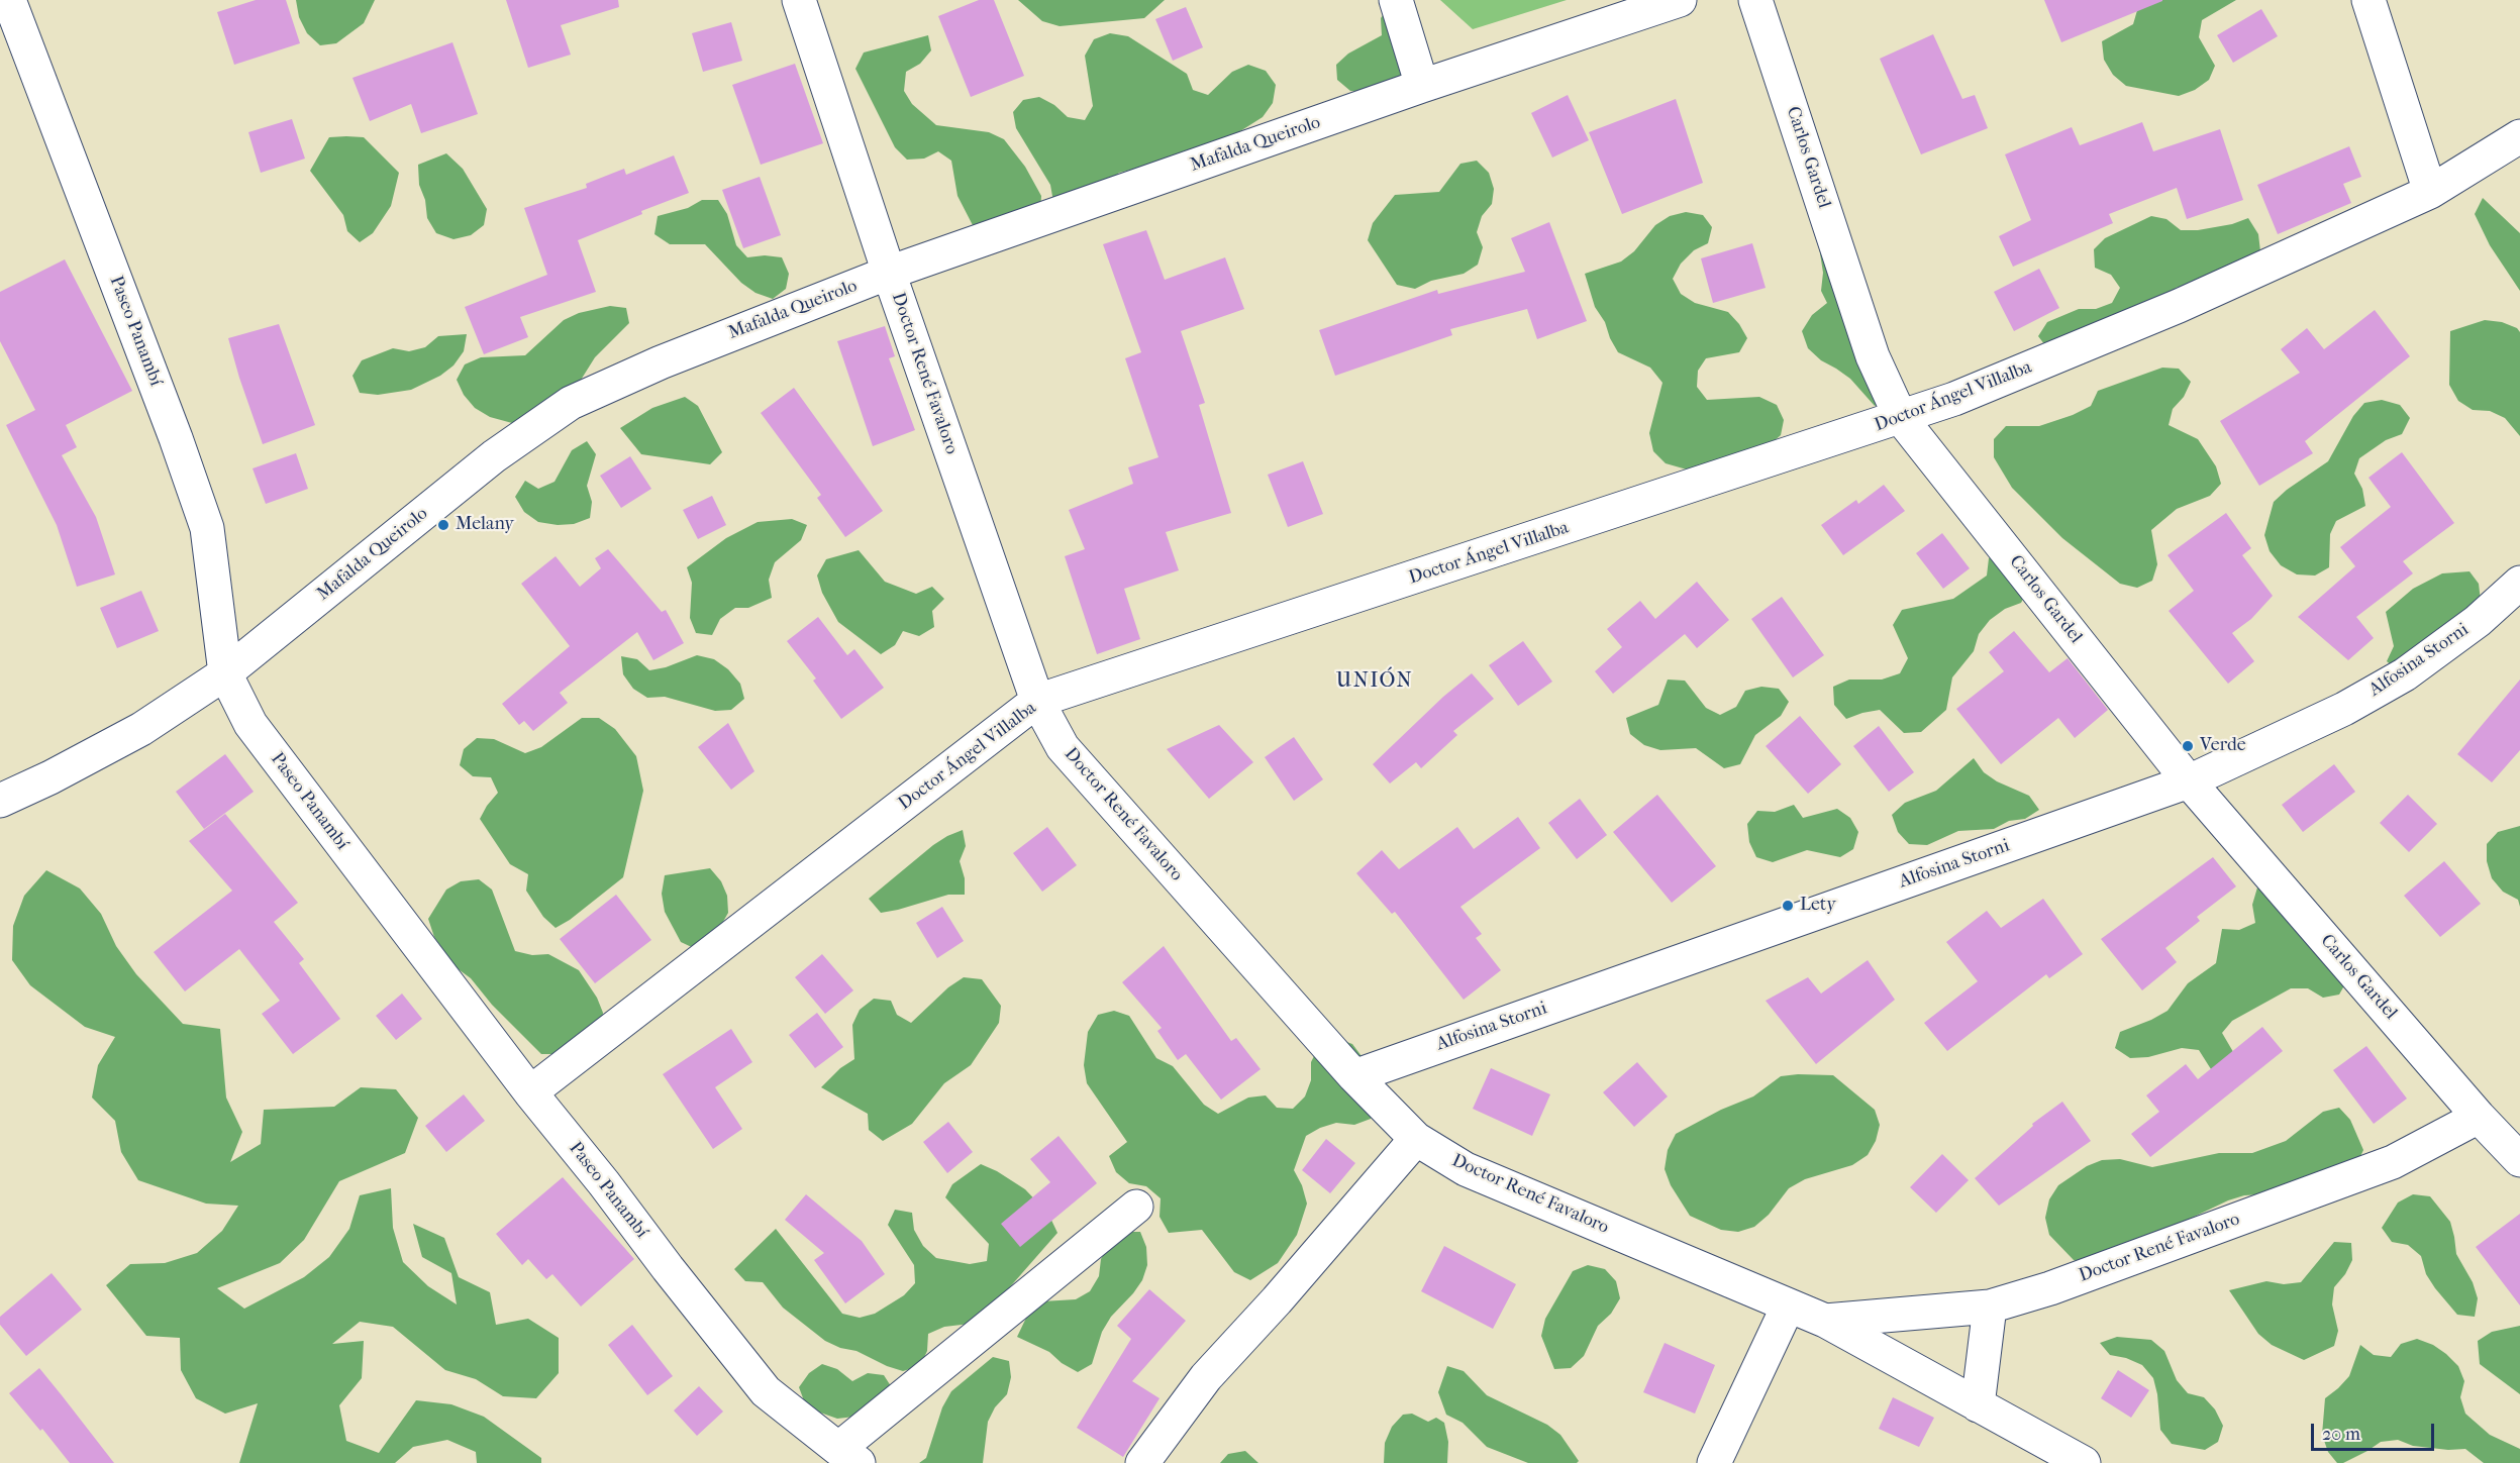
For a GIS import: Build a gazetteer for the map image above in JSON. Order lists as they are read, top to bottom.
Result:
{
  "streets": {
    "street": [
      "Mafalda Queirolo",
      "Carlos Gardel",
      "Paseo Panambí",
      "Doctor René Favaloro",
      "Doctor Ángel Villalba",
      "Alfosina Storni"
    ]
  },
  "crossings": [
    ["Mafalda Queirolo", "Paseo Panambí"],
    ["Mafalda Queirolo", "Doctor René Favaloro"],
    ["Carlos Gardel", "Doctor René Favaloro"],
    ["Carlos Gardel", "Doctor Ángel Villalba"],
    ["Carlos Gardel", "Alfosina Storni"],
    ["Paseo Panambí", "Doctor Ángel Villalba"],
    ["Doctor René Favaloro", "Doctor Ángel Villalba"],
    ["Doctor René Favaloro", "Alfosina Storni"]
  ],
  "districts": ["UNIÓN"],
  "places": ["Melany", "Verde", "Lety"],
  "scale_bar": "20 m"
}
